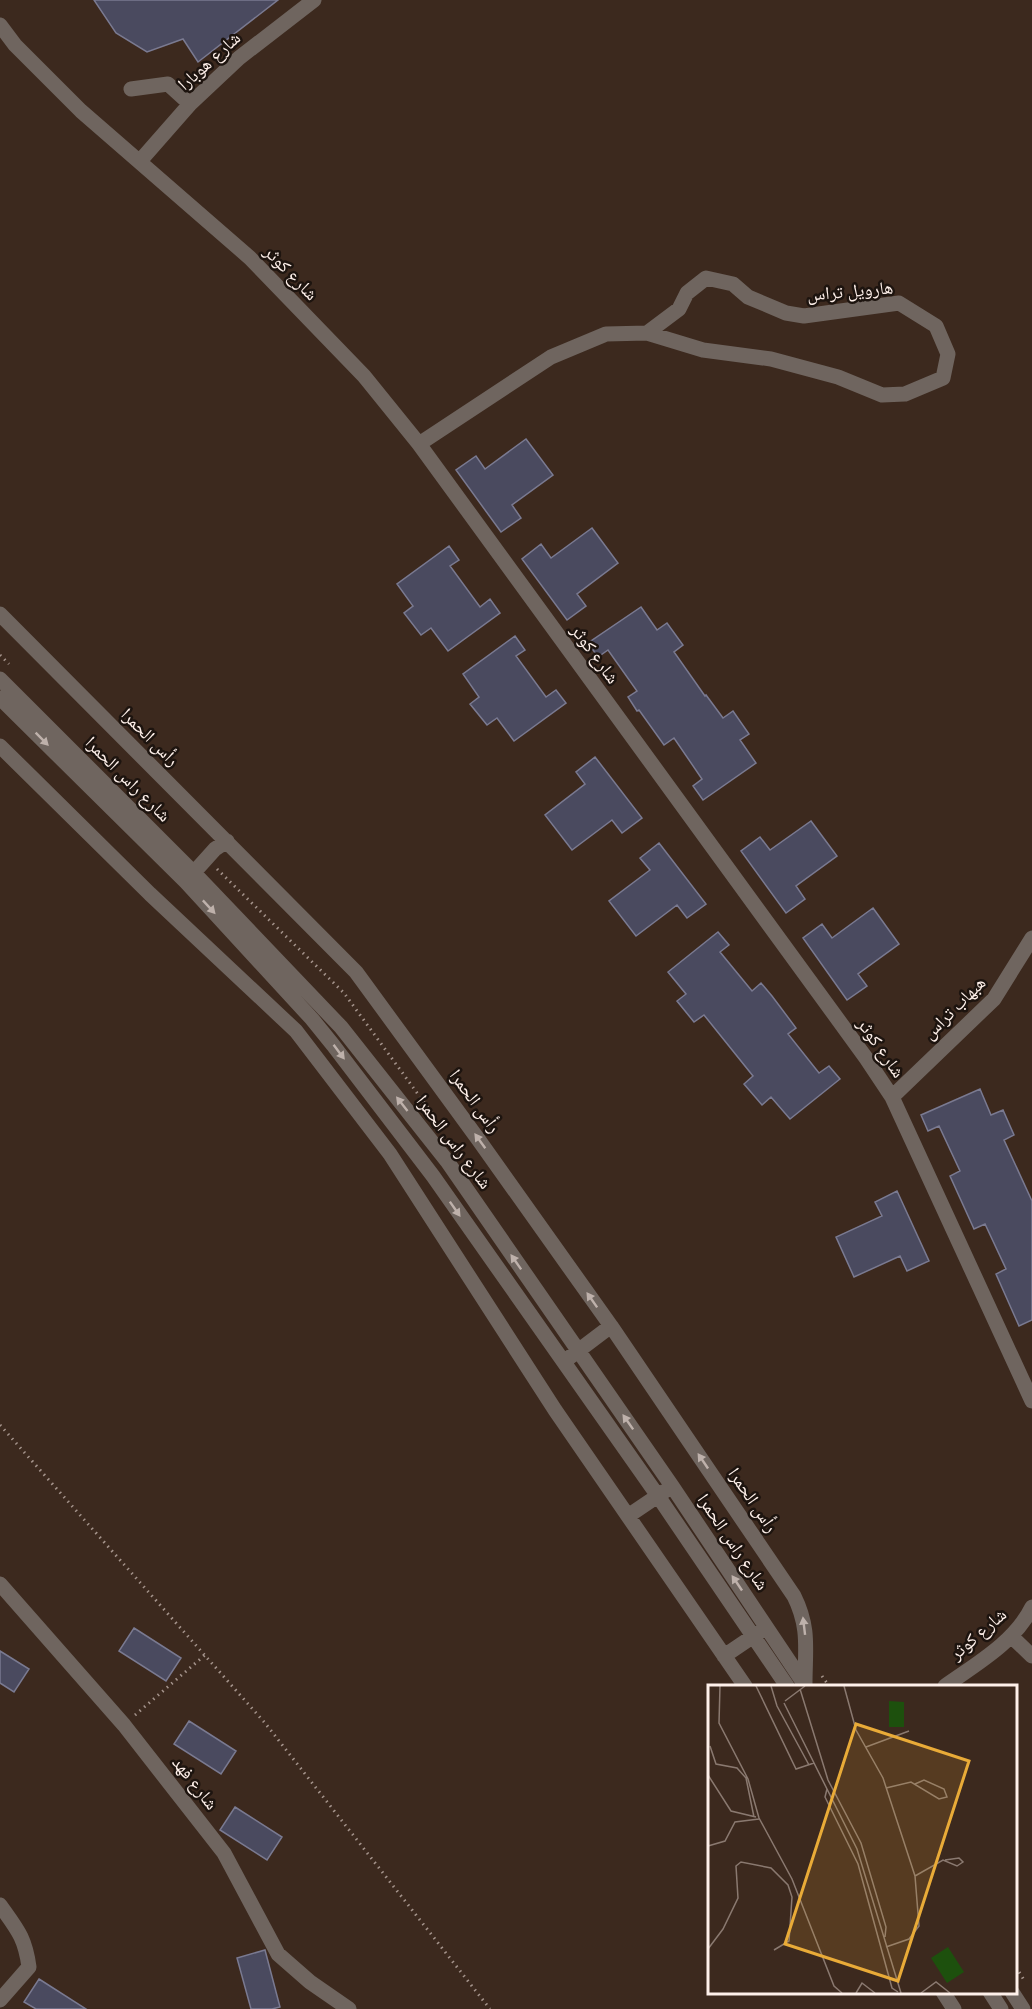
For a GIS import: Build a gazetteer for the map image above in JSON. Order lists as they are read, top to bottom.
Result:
{
  "streets": {
    "street": [
      "شارع هوبارا",
      "شارع كوثر",
      "هارويل تراس",
      "رأس الحمرا",
      "شارع راس الحمرا",
      "هبهاب تراس",
      "شارع فهد"
    ]
  },
  "crossings": [
    ["شارع هوبارا", "شارع كوثر"],
    ["شارع كوثر", "هارويل تراس"],
    ["شارع كوثر", "هبهاب تراس"],
    ["رأس الحمرا", "شارع راس الحمرا"]
  ]
}
